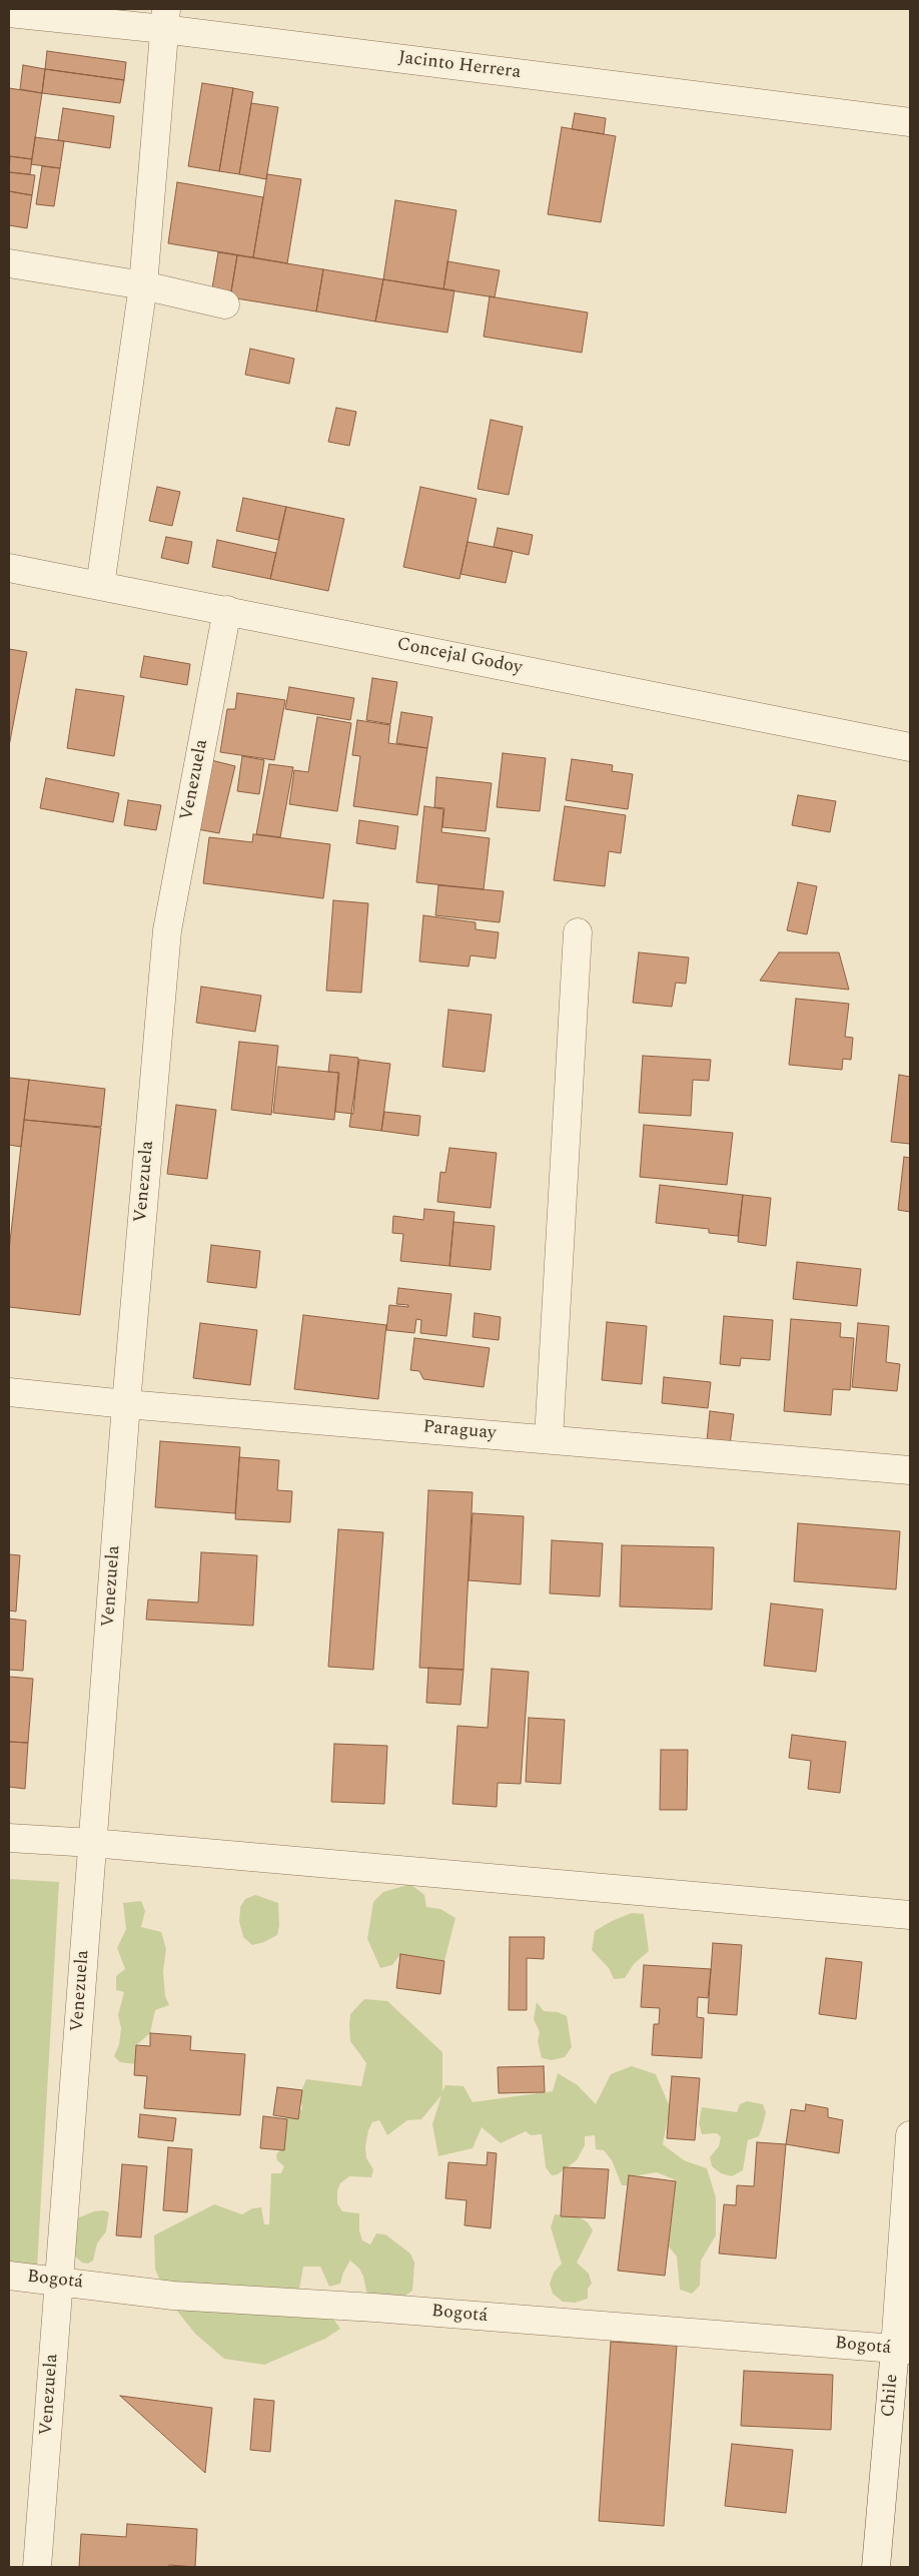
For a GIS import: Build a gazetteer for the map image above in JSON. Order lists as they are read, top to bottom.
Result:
{
  "streets": {
    "street": [
      "Jacinto Herrera",
      "Concejal Godoy",
      "Venezuela",
      "Paraguay",
      "Bogotá",
      "Chile"
    ]
  },
  "crossings": [
    ["Concejal Godoy", "Venezuela"],
    ["Venezuela", "Paraguay"],
    ["Venezuela", "Bogotá"],
    ["Bogotá", "Chile"]
  ]
}
